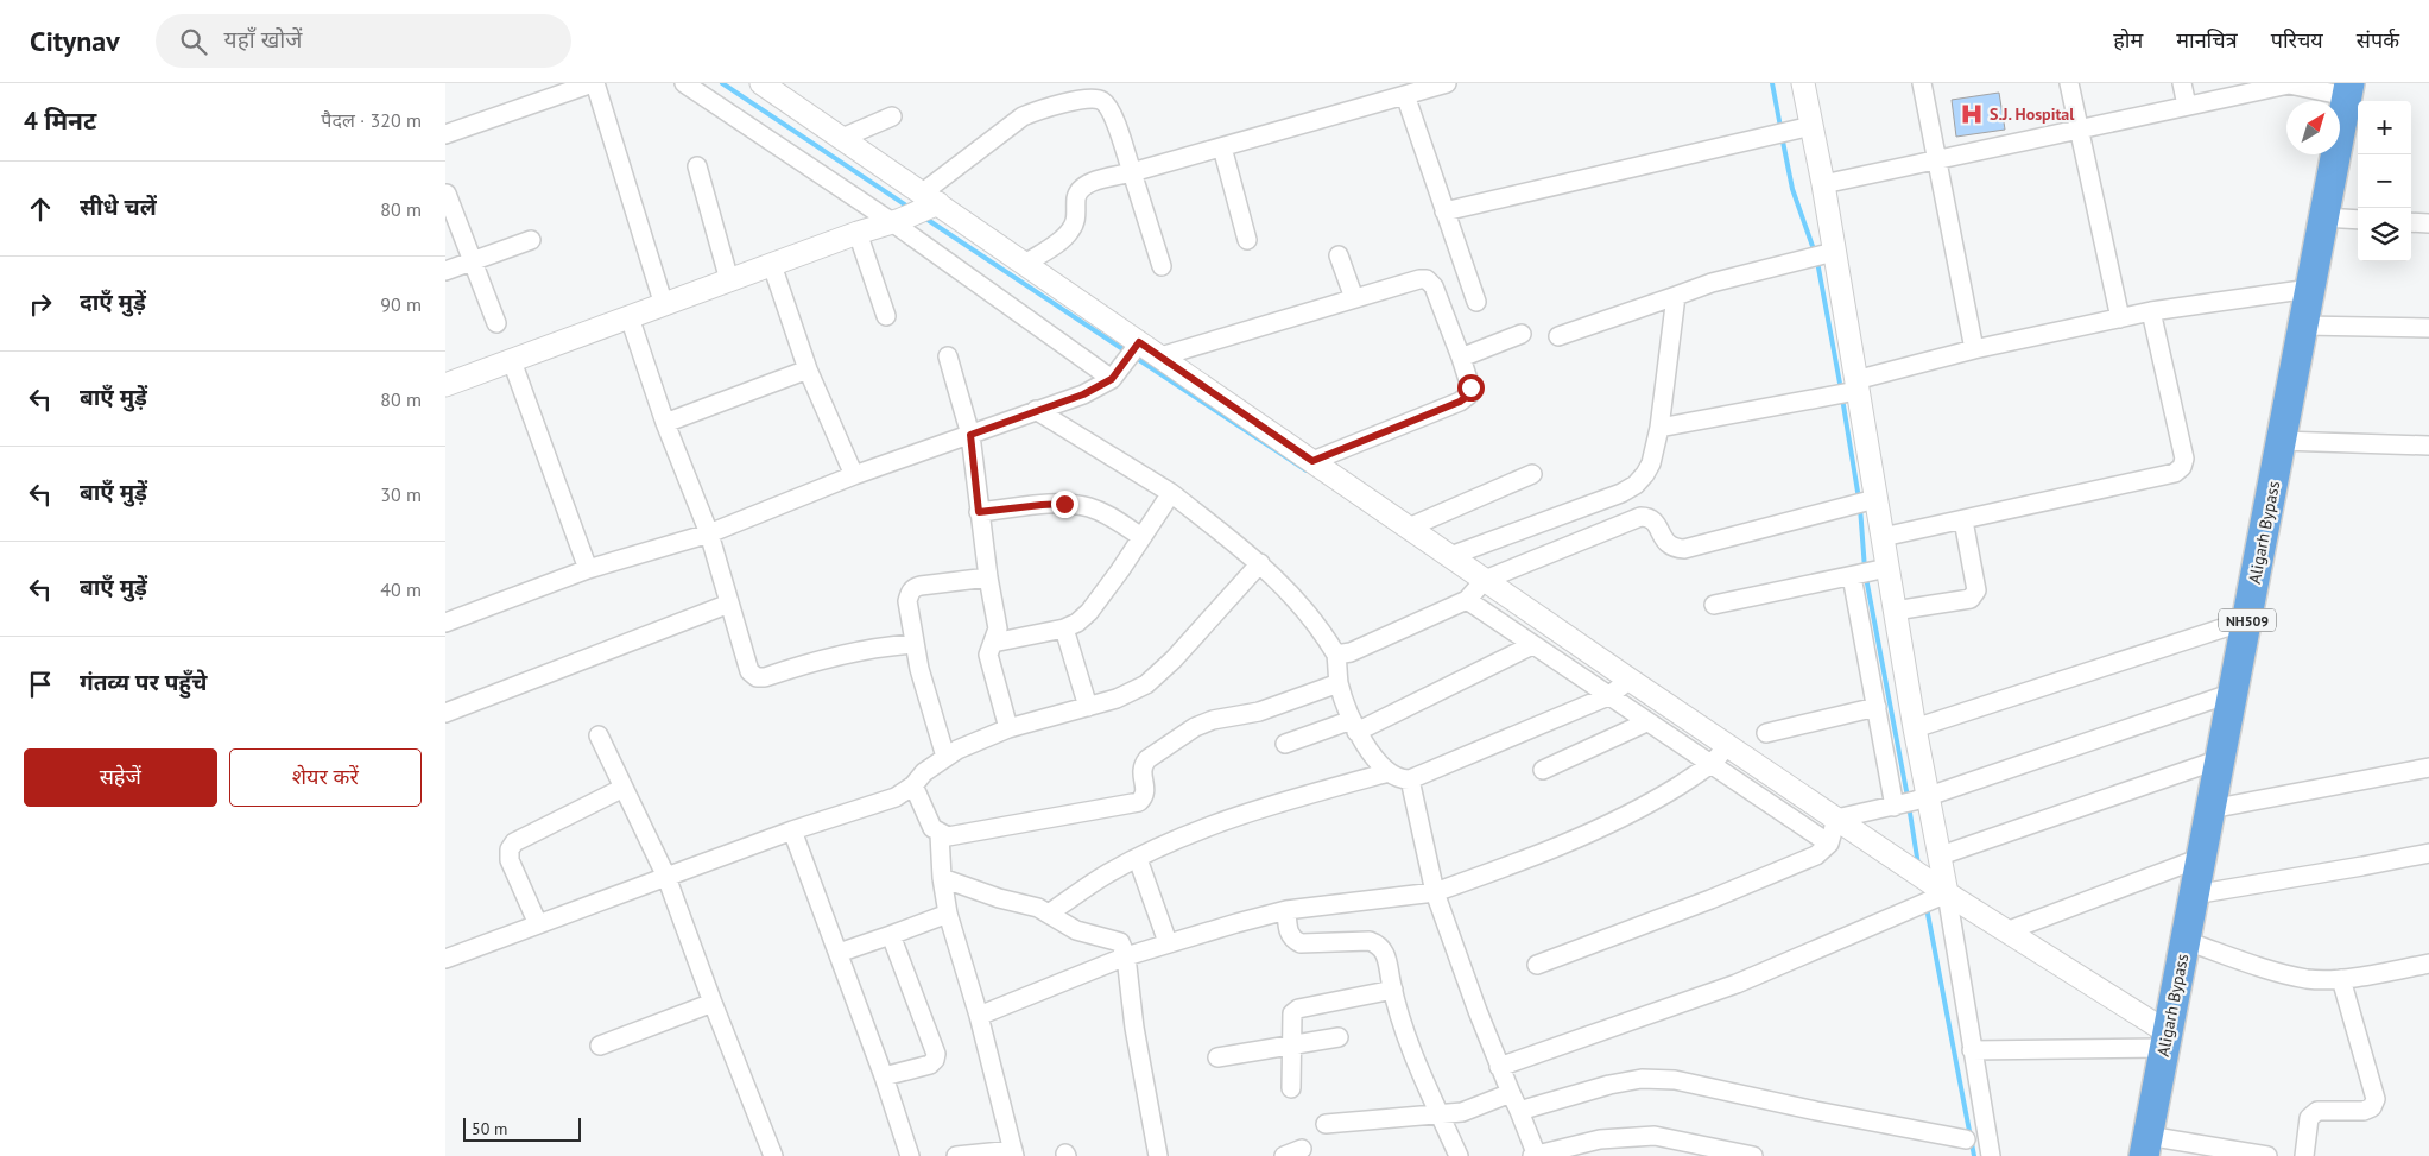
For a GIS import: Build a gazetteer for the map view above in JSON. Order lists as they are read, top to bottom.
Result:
{
  "streets": {
    "highway": ["Aligarh Bypass", "NH509"]
  },
  "places": {
    "hospital": ["S.J. Hospital"]
  },
  "scale_bar": "50 m",
  "north": "top right",
  "page": {
    "header": "Citynav",
    "search": "यहाँ खोजें",
    "nav": [
      "होम",
      "मानचित्र",
      "परिचय",
      "संपर्क"
    ],
    "heading": ["4 मिनट", "पैदल · 320 m"],
    "map_buttons": ["+", "−"],
    "list": [
      ["सीधे चलें", "80 m"],
      ["दाएँ मुड़ें", "90 m"],
      ["बाएँ मुड़ें", "80 m"],
      ["बाएँ मुड़ें", "30 m"],
      ["बाएँ मुड़ें", "40 m"],
      "गंतव्य पर पहुँचे"
    ],
    "buttons": ["सहेजें", "शेयर करें"],
    "scale": "50 m"
  }
}
